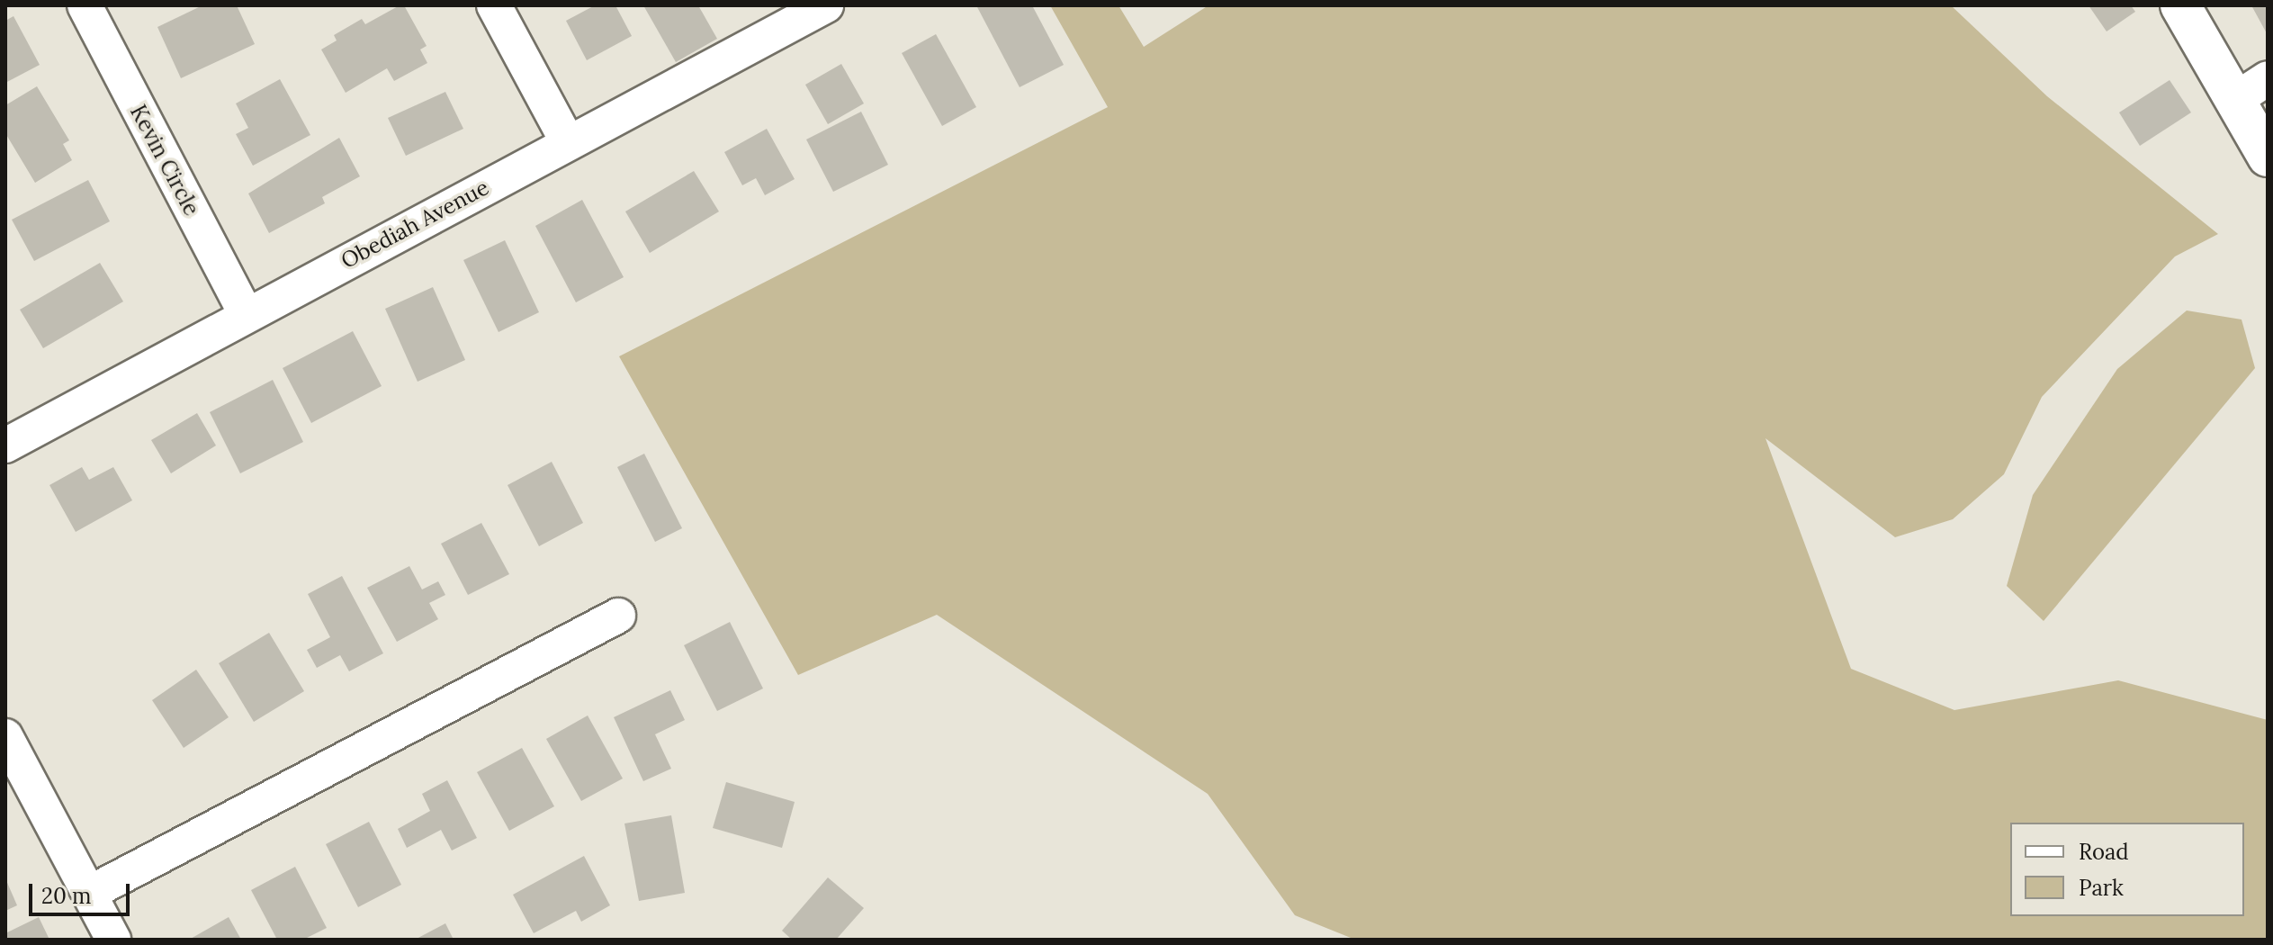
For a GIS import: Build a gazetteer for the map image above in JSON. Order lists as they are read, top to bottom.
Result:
{
  "streets": {
    "street": ["Kevin Circle", "Obediah Avenue"]
  },
  "crossings": [
    ["Kevin Circle", "Obediah Avenue"]
  ],
  "legend": ["Road", "Park"],
  "scale_bar": "20 m"
}
